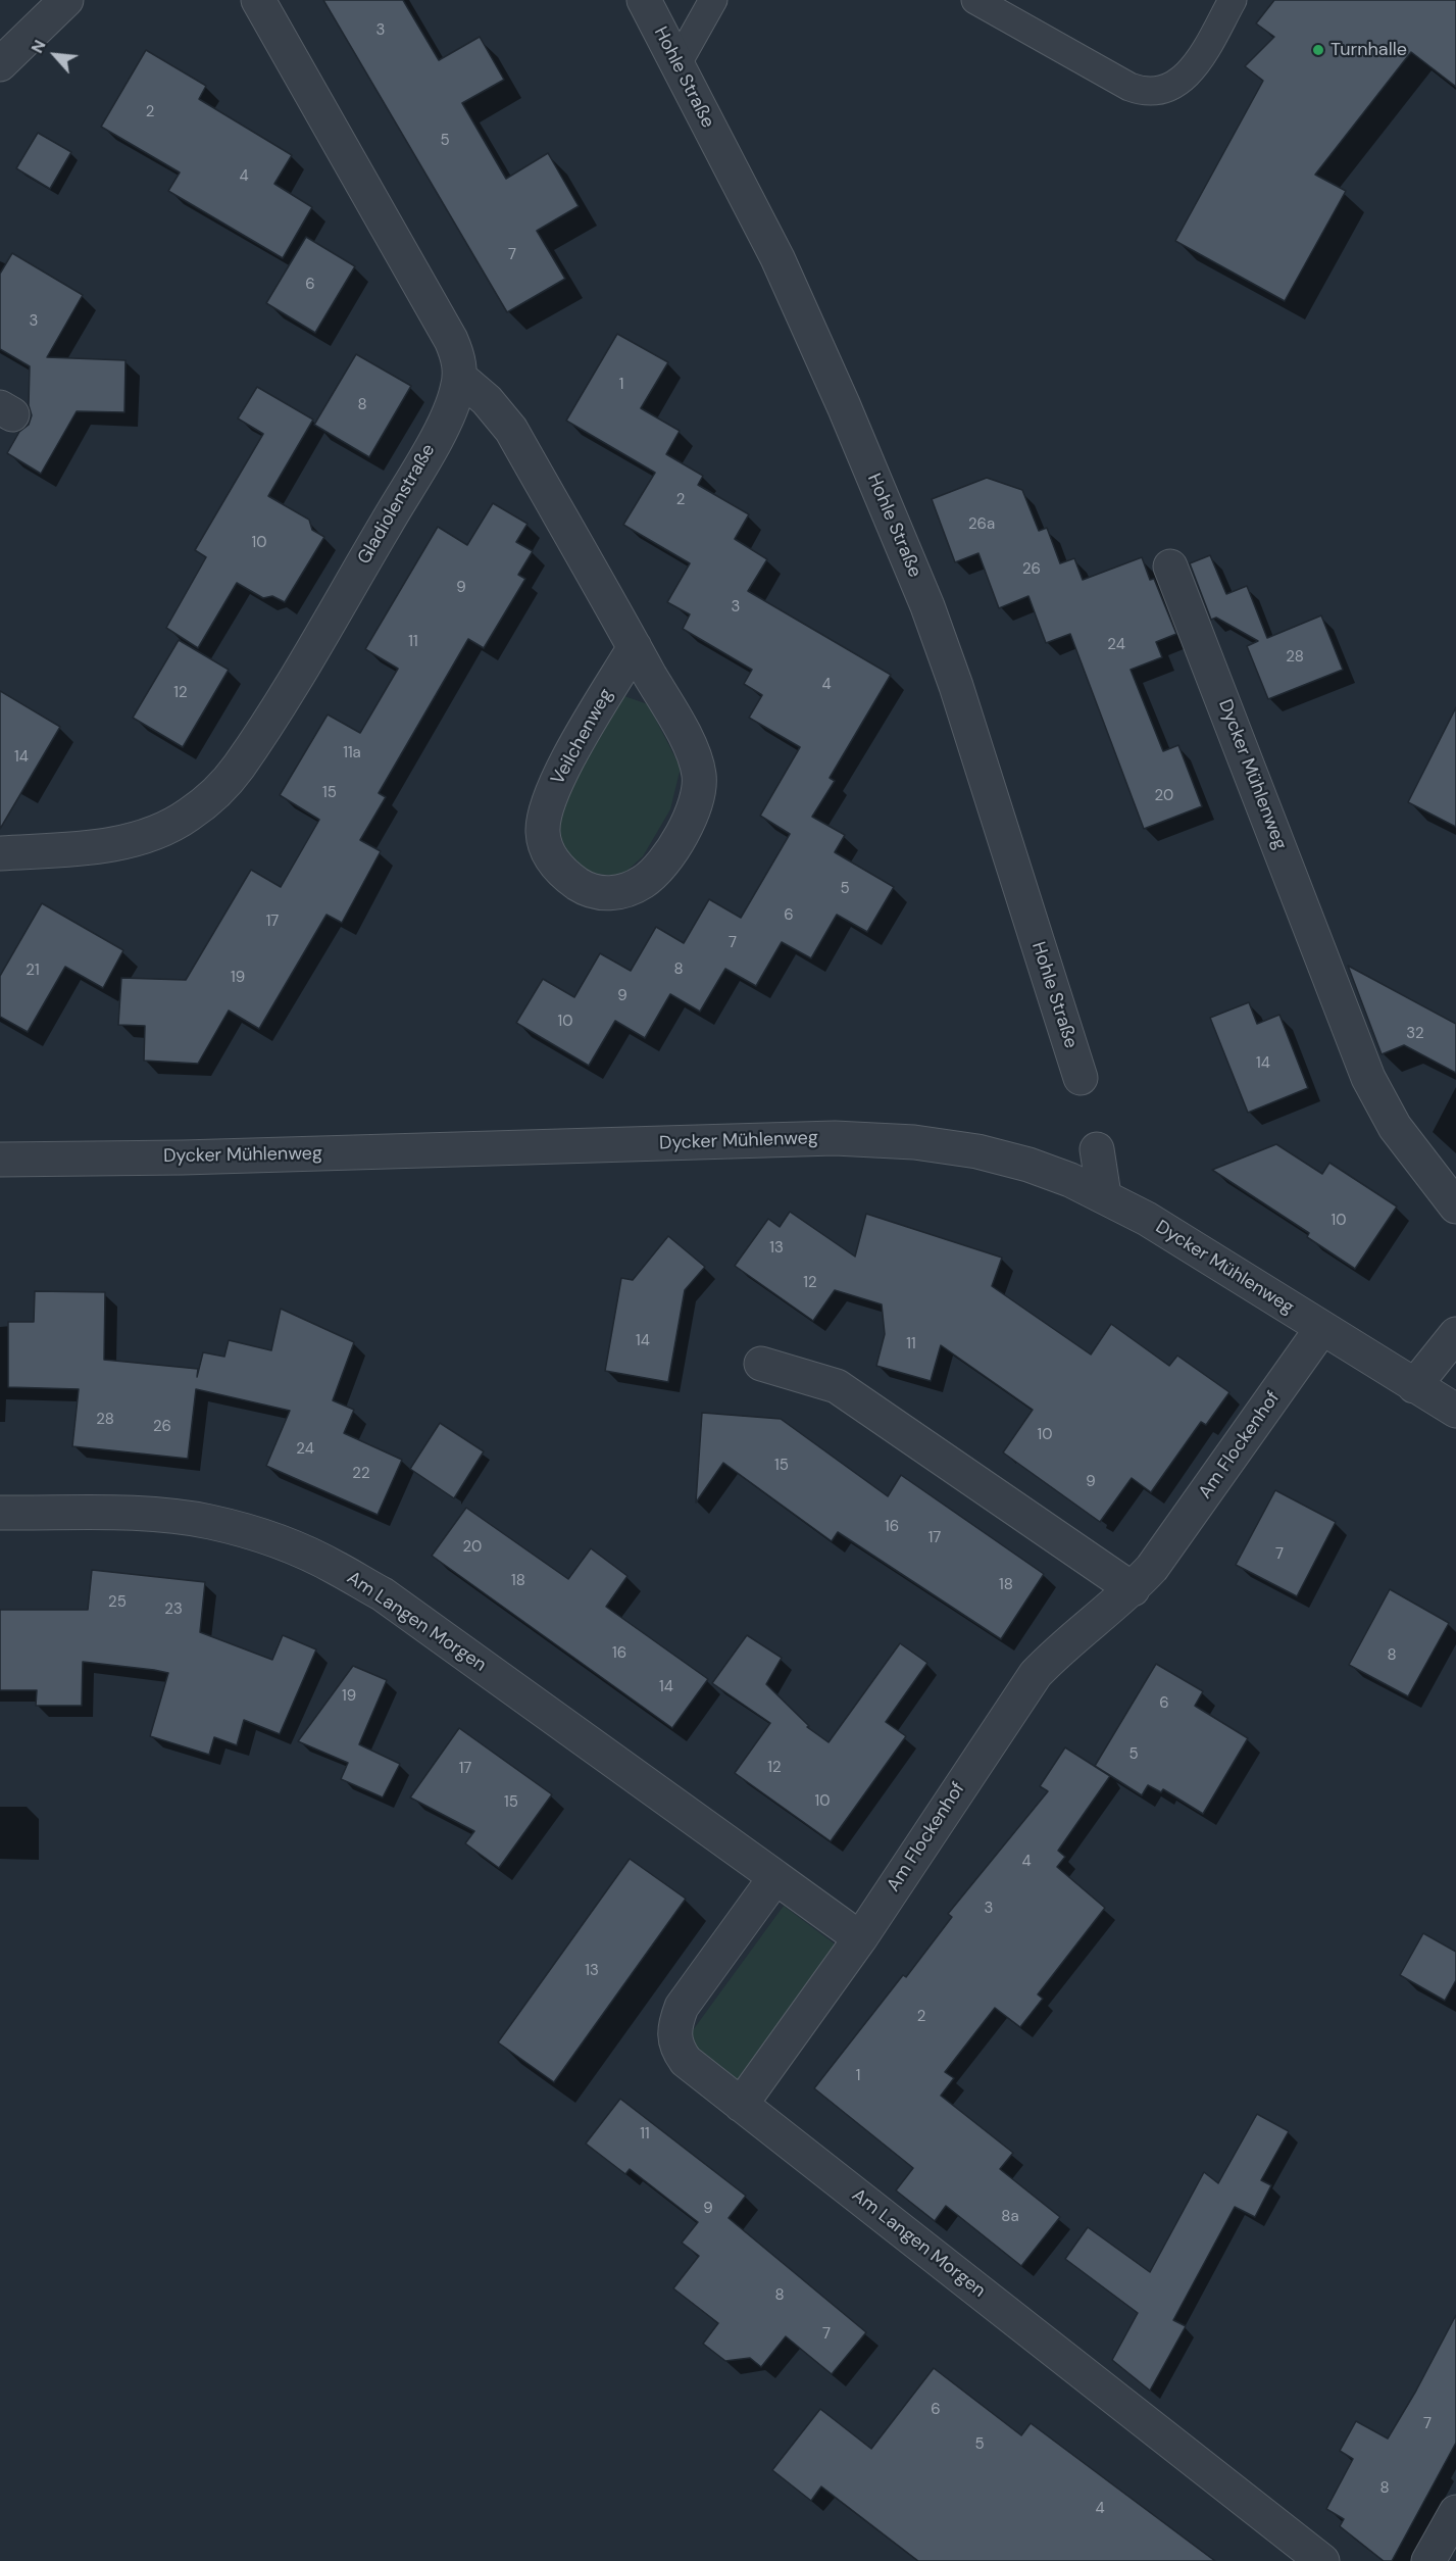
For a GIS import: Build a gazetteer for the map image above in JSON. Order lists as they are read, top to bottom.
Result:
{
  "streets": {
    "street": [
      "Hohle Straße",
      "Gladiolenstraße",
      "Veilchenweg",
      "Dycker Mühlenweg",
      "Am Flockenhof",
      "Am Langen Morgen"
    ]
  },
  "crossings": [
    ["Gladiolenstraße", "Veilchenweg"],
    ["Dycker Mühlenweg", "Am Flockenhof"],
    ["Am Flockenhof", "Am Langen Morgen"]
  ],
  "places": ["Turnhalle"],
  "house_numbers": [
    "3",
    "2",
    "5",
    "4",
    "7",
    "6",
    "3",
    "1",
    "8",
    "2",
    "26a",
    "10",
    "26",
    "9",
    "3",
    "11",
    "24",
    "28",
    "4",
    "12",
    "11a",
    "14",
    "15",
    "20",
    "5",
    "6",
    "17",
    "7",
    "8",
    "21",
    "19",
    "9",
    "10",
    "32",
    "14",
    "10",
    "13",
    "12",
    "14",
    "11",
    "28",
    "26",
    "10",
    "24",
    "15",
    "22",
    "9",
    "16",
    "17",
    "20",
    "7",
    "18",
    "18",
    "25",
    "23",
    "16",
    "8",
    "14",
    "19",
    "6",
    "5",
    "12",
    "17",
    "10",
    "15",
    "4",
    "3",
    "13",
    "2",
    "1",
    "11",
    "9",
    "8a",
    "8",
    "7",
    "6",
    "7",
    "5",
    "8",
    "4"
  ],
  "north": "top left"
}
